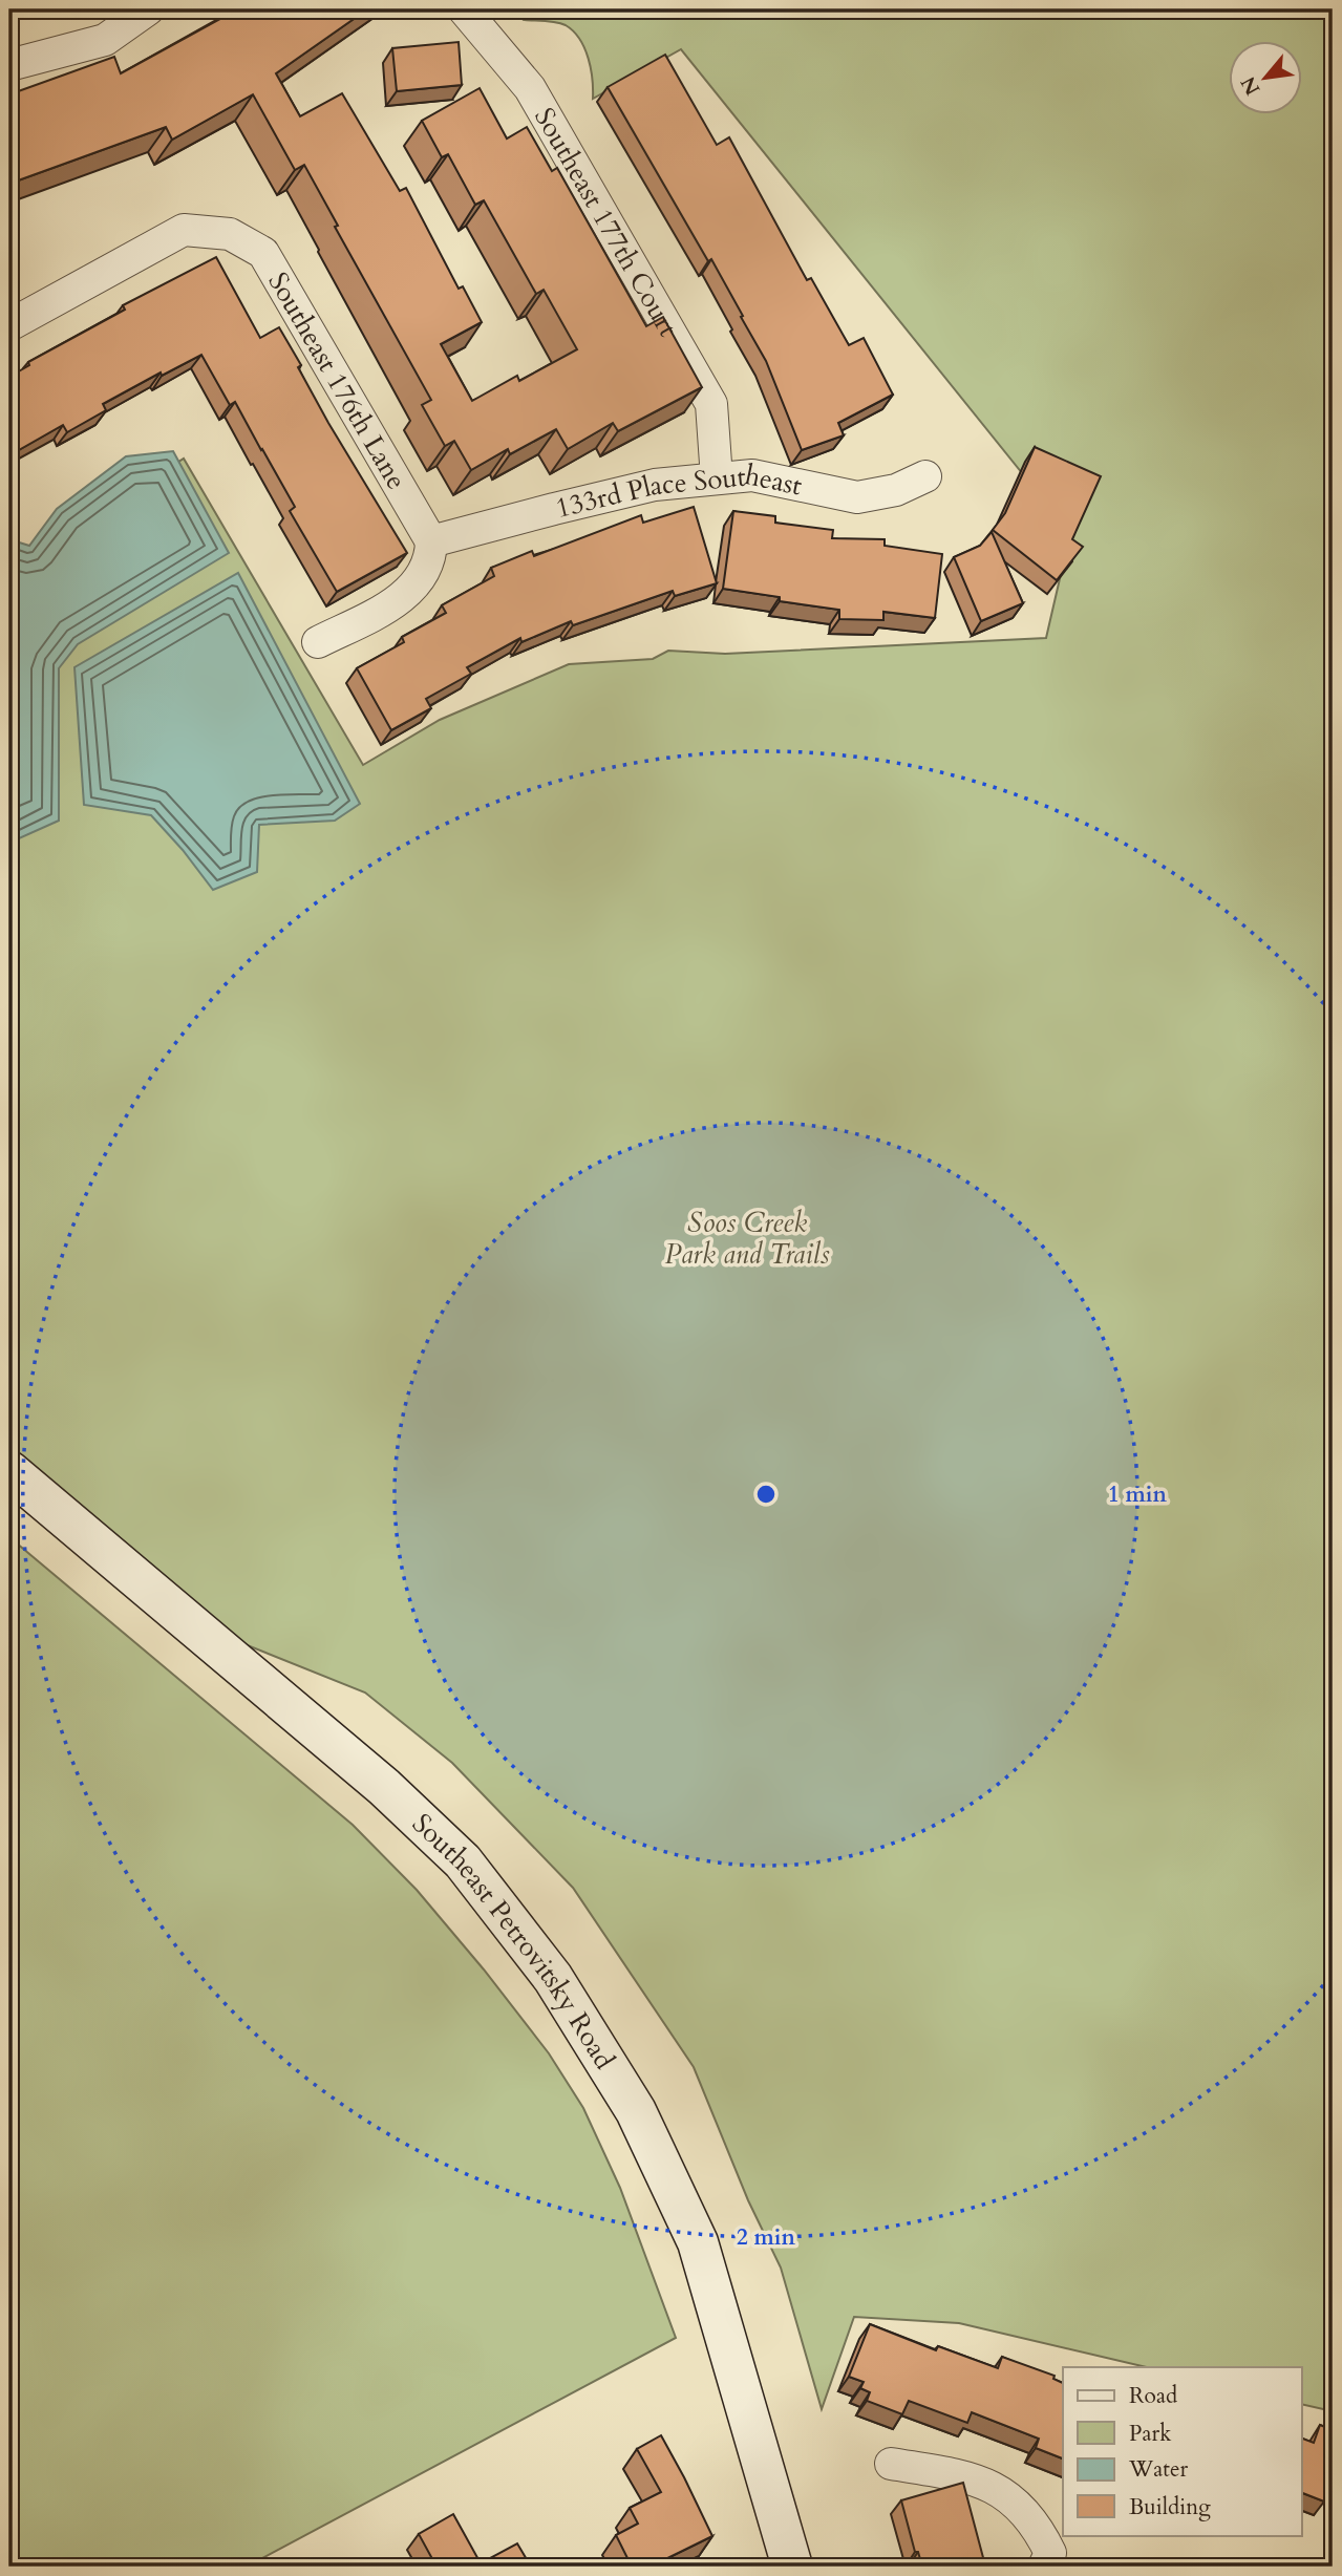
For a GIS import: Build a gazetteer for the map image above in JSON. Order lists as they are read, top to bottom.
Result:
{
  "streets": {
    "main road": ["Southeast Petrovitsky Road"],
    "street": ["Southeast 177th Court", "Southeast 176th Lane", "133rd Place Southeast"]
  },
  "crossings": [
    ["Southeast 177th Court", "133rd Place Southeast"],
    ["Southeast 176th Lane", "133rd Place Southeast"]
  ],
  "parks": ["Soos Creek Park and Trails"],
  "legend": [
    "Road",
    "Park",
    "Water",
    "Building"
  ],
  "north": "bottom left",
  "rings": ["1 min", "2 min"]
}
